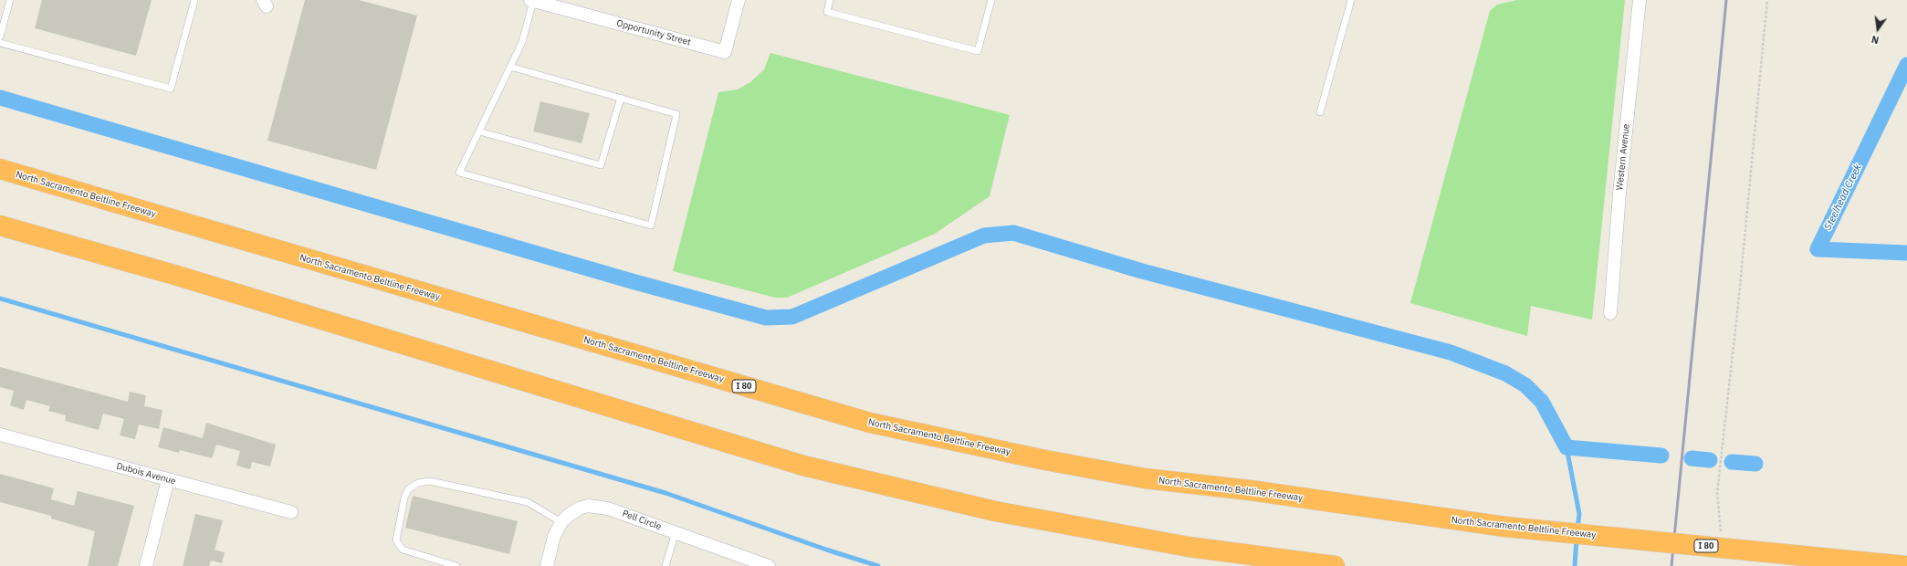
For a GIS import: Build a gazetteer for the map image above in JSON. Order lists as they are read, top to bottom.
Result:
{
  "streets": {
    "highway": ["North Sacramento Beltline Freeway", "I 80"],
    "street": [
      "Opportunity Street",
      "Western Avenue",
      "Dubois Avenue",
      "Pell Circle"
    ]
  },
  "water": ["Steelhead Creek"],
  "north": "bottom"
}
